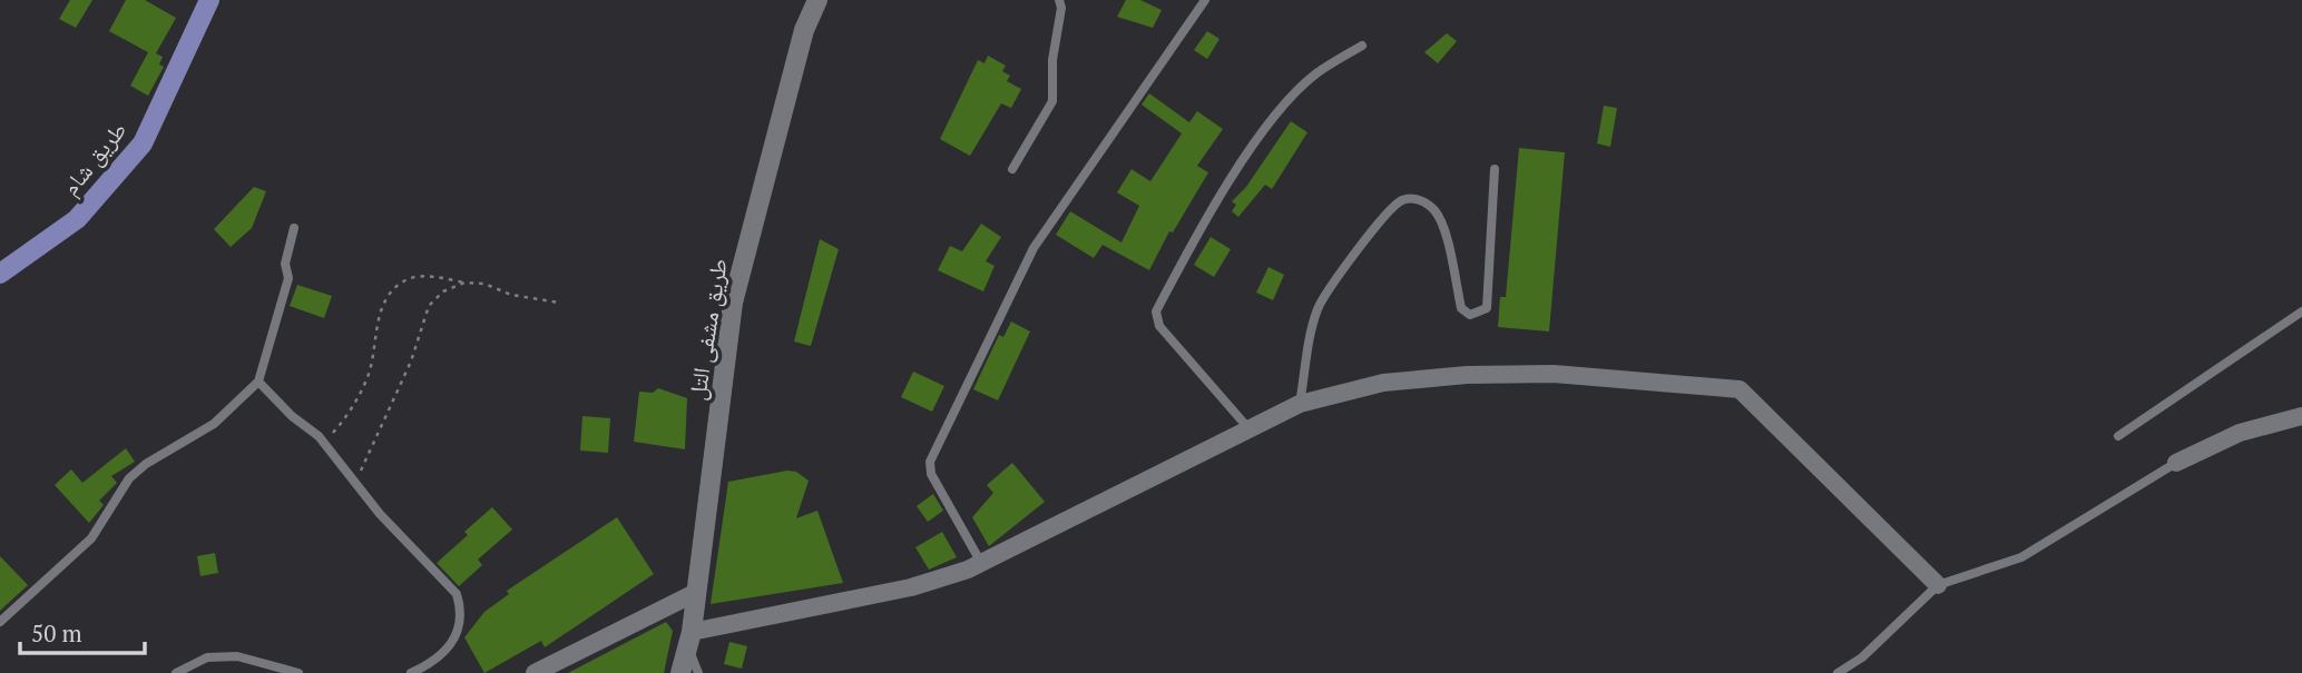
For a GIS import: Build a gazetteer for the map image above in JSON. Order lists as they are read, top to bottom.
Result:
{
  "streets": {
    "main road": ["طريق شام"],
    "street": ["طريق مشفى التل"]
  },
  "scale_bar": "50 m"
}
